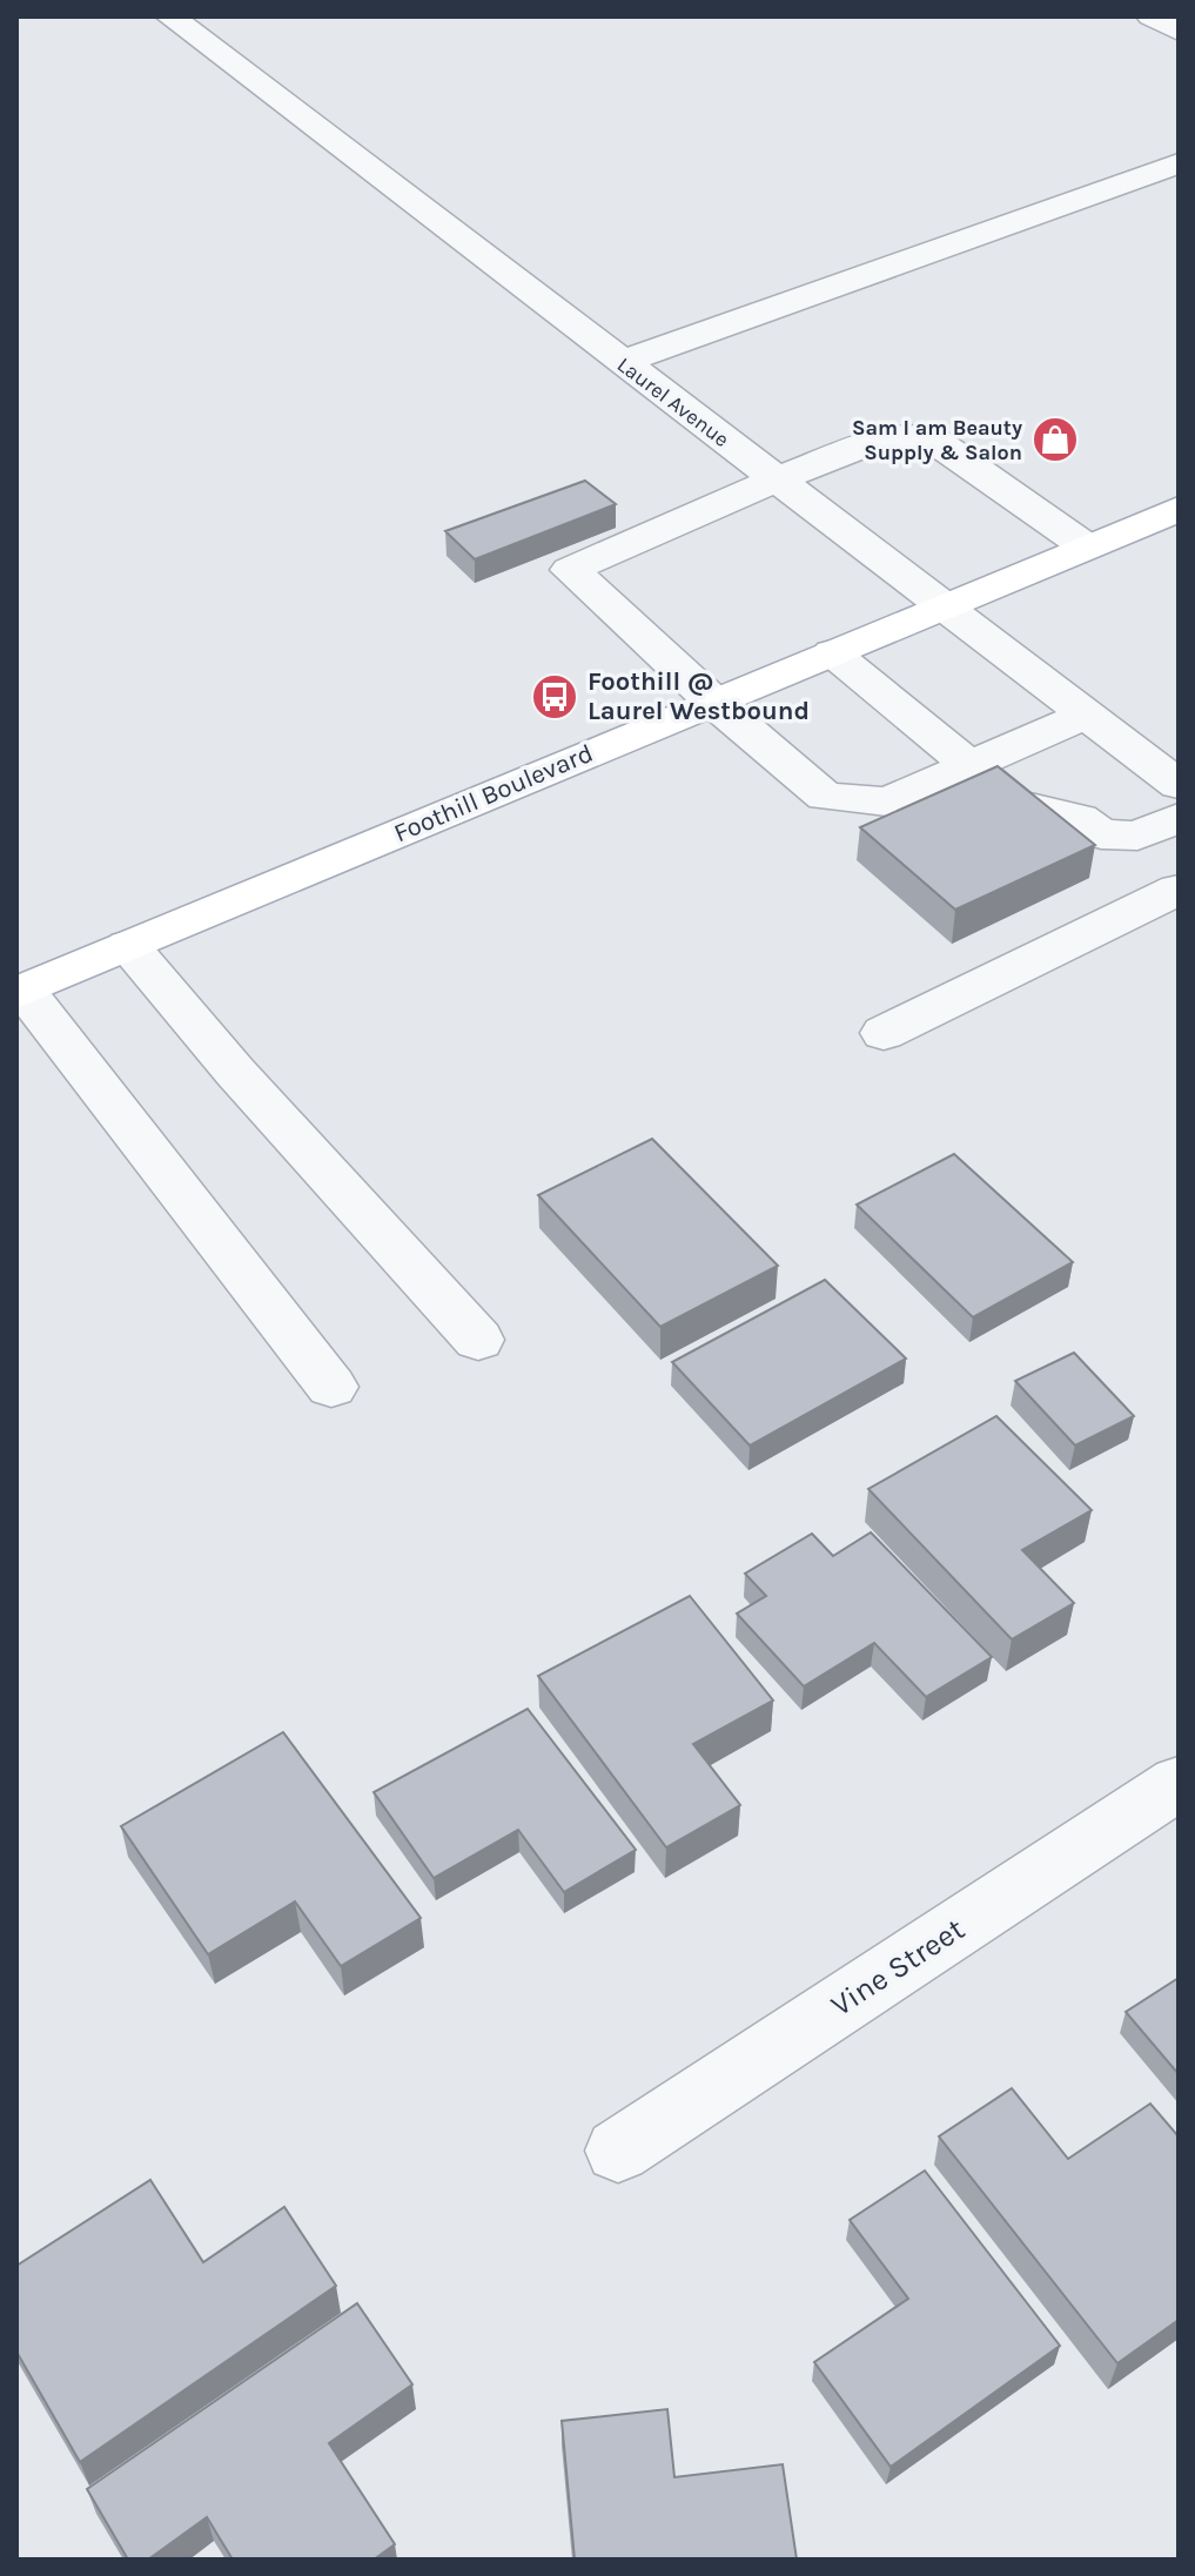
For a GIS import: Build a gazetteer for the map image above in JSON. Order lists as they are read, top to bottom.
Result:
{
  "streets": {
    "main road": ["Foothill Boulevard"],
    "street": ["Laurel Avenue", "Vine Street"]
  },
  "crossings": [
    ["Laurel Avenue", "Foothill Boulevard"]
  ],
  "places": {
    "shop": ["Sam I am Beauty Supply & Salon"],
    "bus stop": ["Foothill @ Laurel Westbound"]
  }
}
